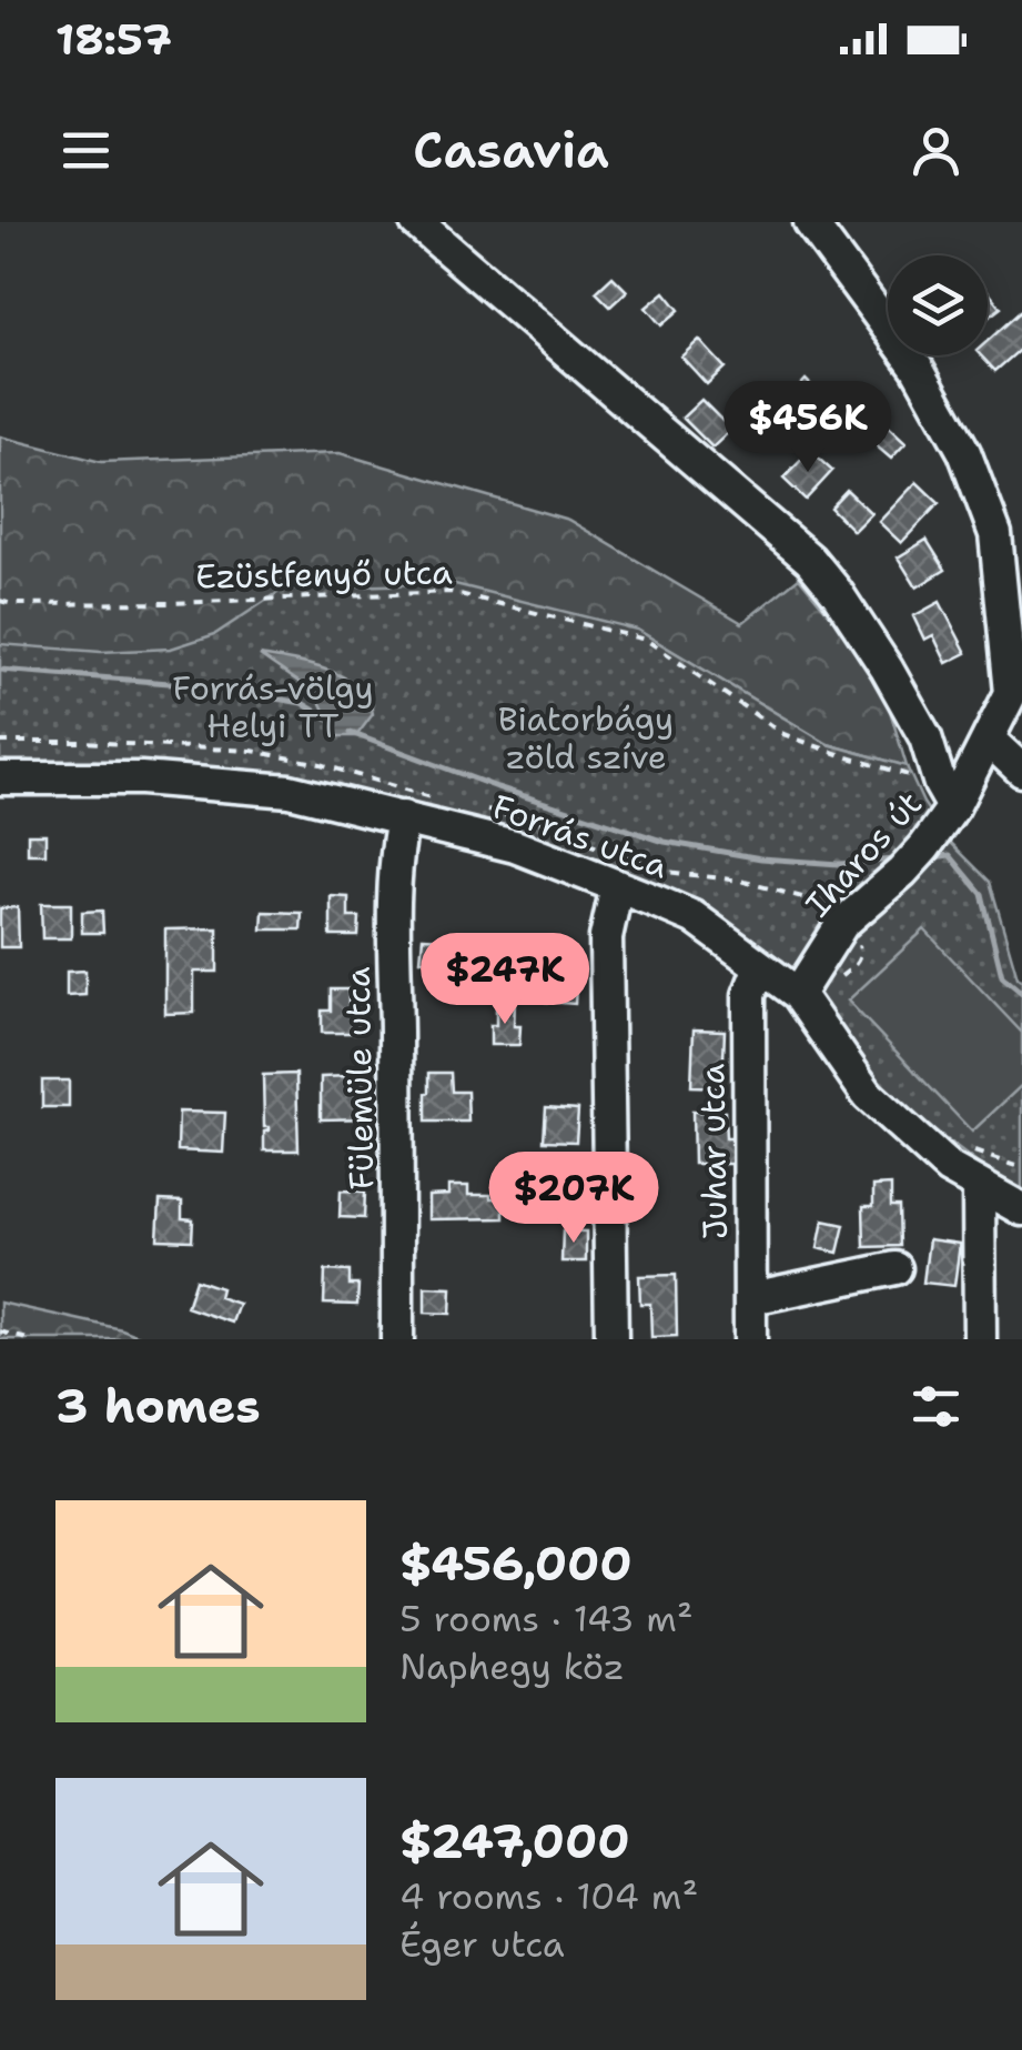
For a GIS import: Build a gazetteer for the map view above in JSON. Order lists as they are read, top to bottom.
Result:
{
  "streets": {
    "street": [
      "Forrás utca",
      "Iharos út",
      "Fülemüle utca",
      "Juhar utca"
    ],
    "path": ["Ezüstfenyő utca"]
  },
  "crossings": [
    ["Ezüstfenyő utca", "Iharos út"],
    ["Forrás utca", "Iharos út"],
    ["Forrás utca", "Fülemüle utca"],
    ["Forrás utca", "Juhar utca"]
  ],
  "parks": ["Forrás-völgy Helyi TT", "Biatorbágy zöld szíve"],
  "page": {
    "status": "18:57",
    "header": "Casavia",
    "price": ["$456K", "$247K", "$207K"],
    "heading": "3 homes",
    "list": [
      {
        "name": "$456,000",
        "note": "5 rooms · 143 m² · Naphegy köz"
      },
      {
        "name": "$247,000",
        "note": "4 rooms · 104 m² · Éger utca"
      }
    ]
  }
}
